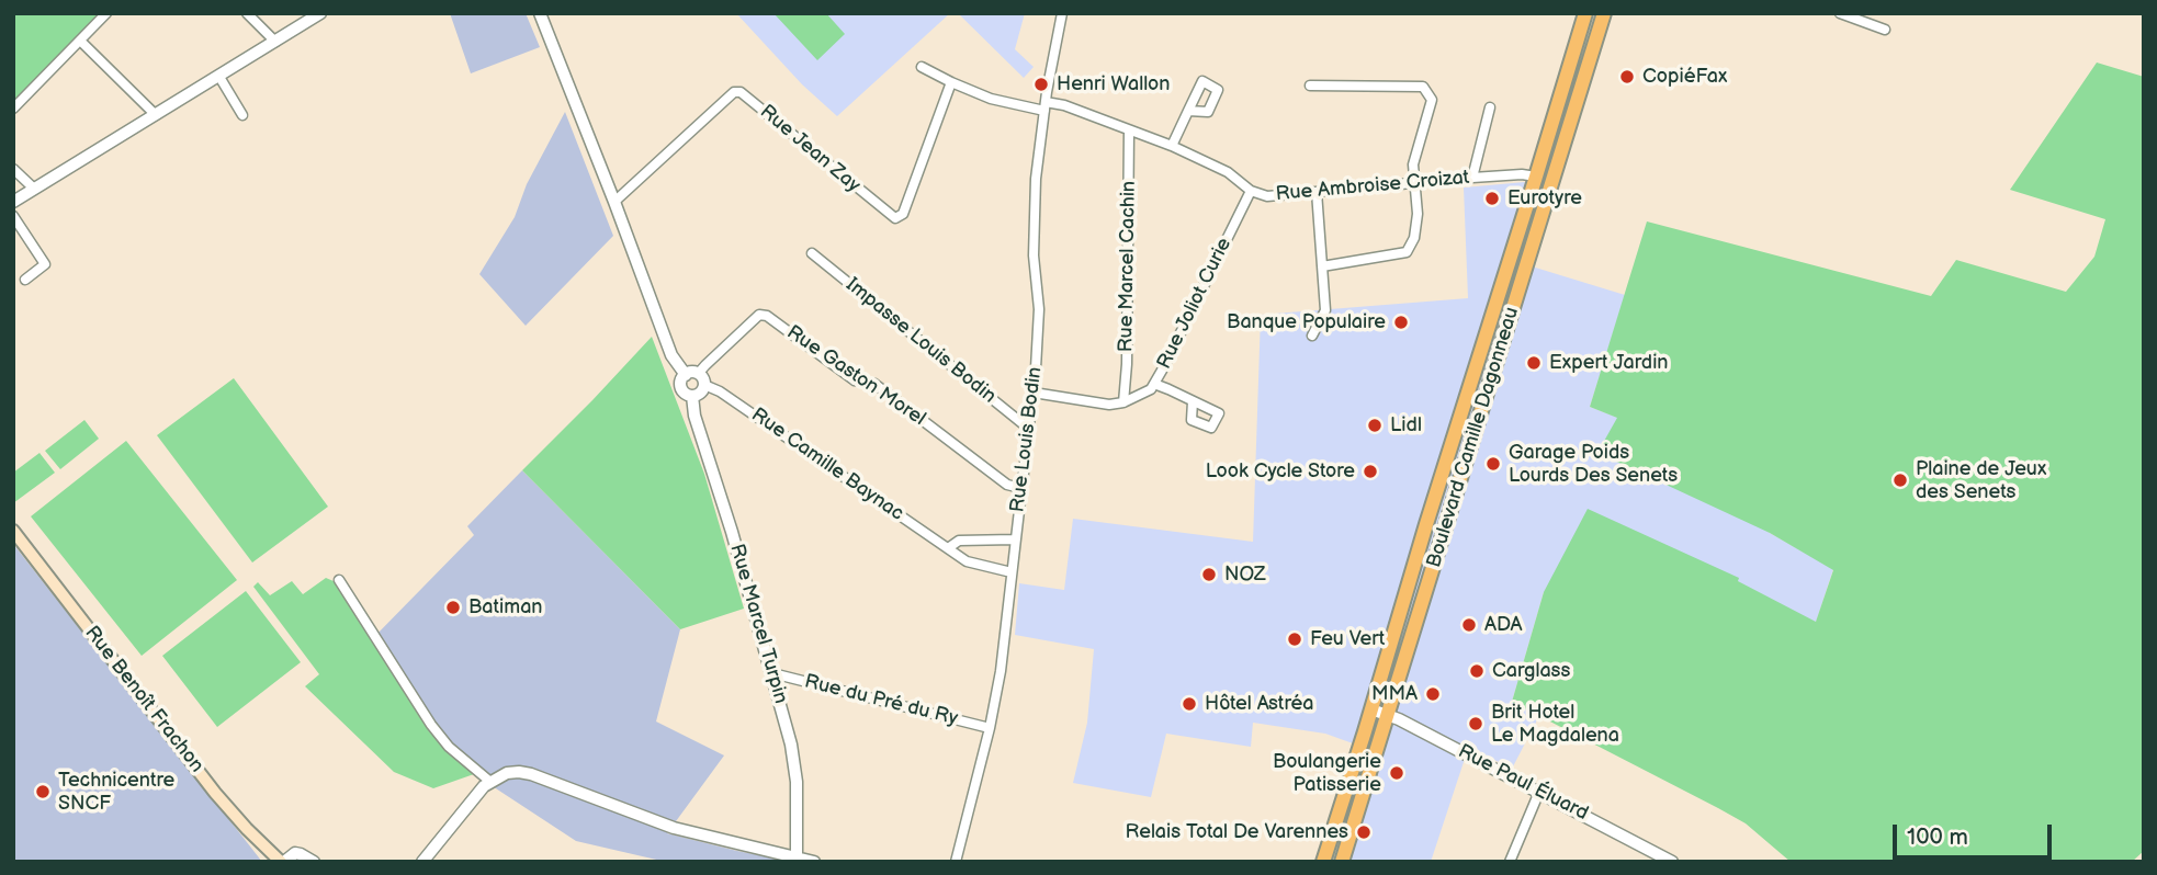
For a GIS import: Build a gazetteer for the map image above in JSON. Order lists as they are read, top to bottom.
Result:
{
  "streets": {
    "main road": ["Boulevard Camille Dagonneau", "Rue Benoît Frachon"],
    "street": [
      "Rue Jean Zay",
      "Rue Ambroise Croizat",
      "Rue Marcel Cachin",
      "Rue Joliot Curie",
      "Impasse Louis Bodin",
      "Rue Gaston Morel",
      "Rue Louis Bodin",
      "Rue Camille Baynac",
      "Rue Marcel Turpin",
      "Rue du Pré du Ry",
      "Rue Paul Éluard"
    ]
  },
  "crossings": [
    ["Rue Ambroise Croizat", "Rue Marcel Cachin"],
    ["Rue Ambroise Croizat", "Rue Joliot Curie"],
    ["Rue Ambroise Croizat", "Boulevard Camille Dagonneau"],
    ["Rue Ambroise Croizat", "Rue Louis Bodin"],
    ["Rue Marcel Cachin", "Rue Joliot Curie"],
    ["Impasse Louis Bodin", "Rue Louis Bodin"],
    ["Rue Gaston Morel", "Rue Louis Bodin"],
    ["Rue Gaston Morel", "Rue Camille Baynac"],
    ["Rue Gaston Morel", "Rue Marcel Turpin"],
    ["Boulevard Camille Dagonneau", "Rue Paul Éluard"],
    ["Rue Louis Bodin", "Rue Camille Baynac"],
    ["Rue Louis Bodin", "Rue du Pré du Ry"],
    ["Rue Camille Baynac", "Rue Marcel Turpin"],
    ["Rue Marcel Turpin", "Rue du Pré du Ry"]
  ],
  "places": [
    "CopiéFax",
    "Henri Wallon",
    "Eurotyre",
    "Banque Populaire",
    "Expert Jardin",
    "Lidl",
    "Garage Poids Lourds Des Senets",
    "Look Cycle Store",
    "Plaine de Jeux des Senets",
    "NOZ",
    "Batiman",
    "ADA",
    "Feu Vert",
    "Carglass",
    "MMA",
    "Hôtel Astréa",
    "Brit Hotel Le Magdalena",
    "Boulangerie Patisserie",
    "Technicentre SNCF",
    "Relais Total De Varennes"
  ],
  "scale_bar": "100 m"
}
